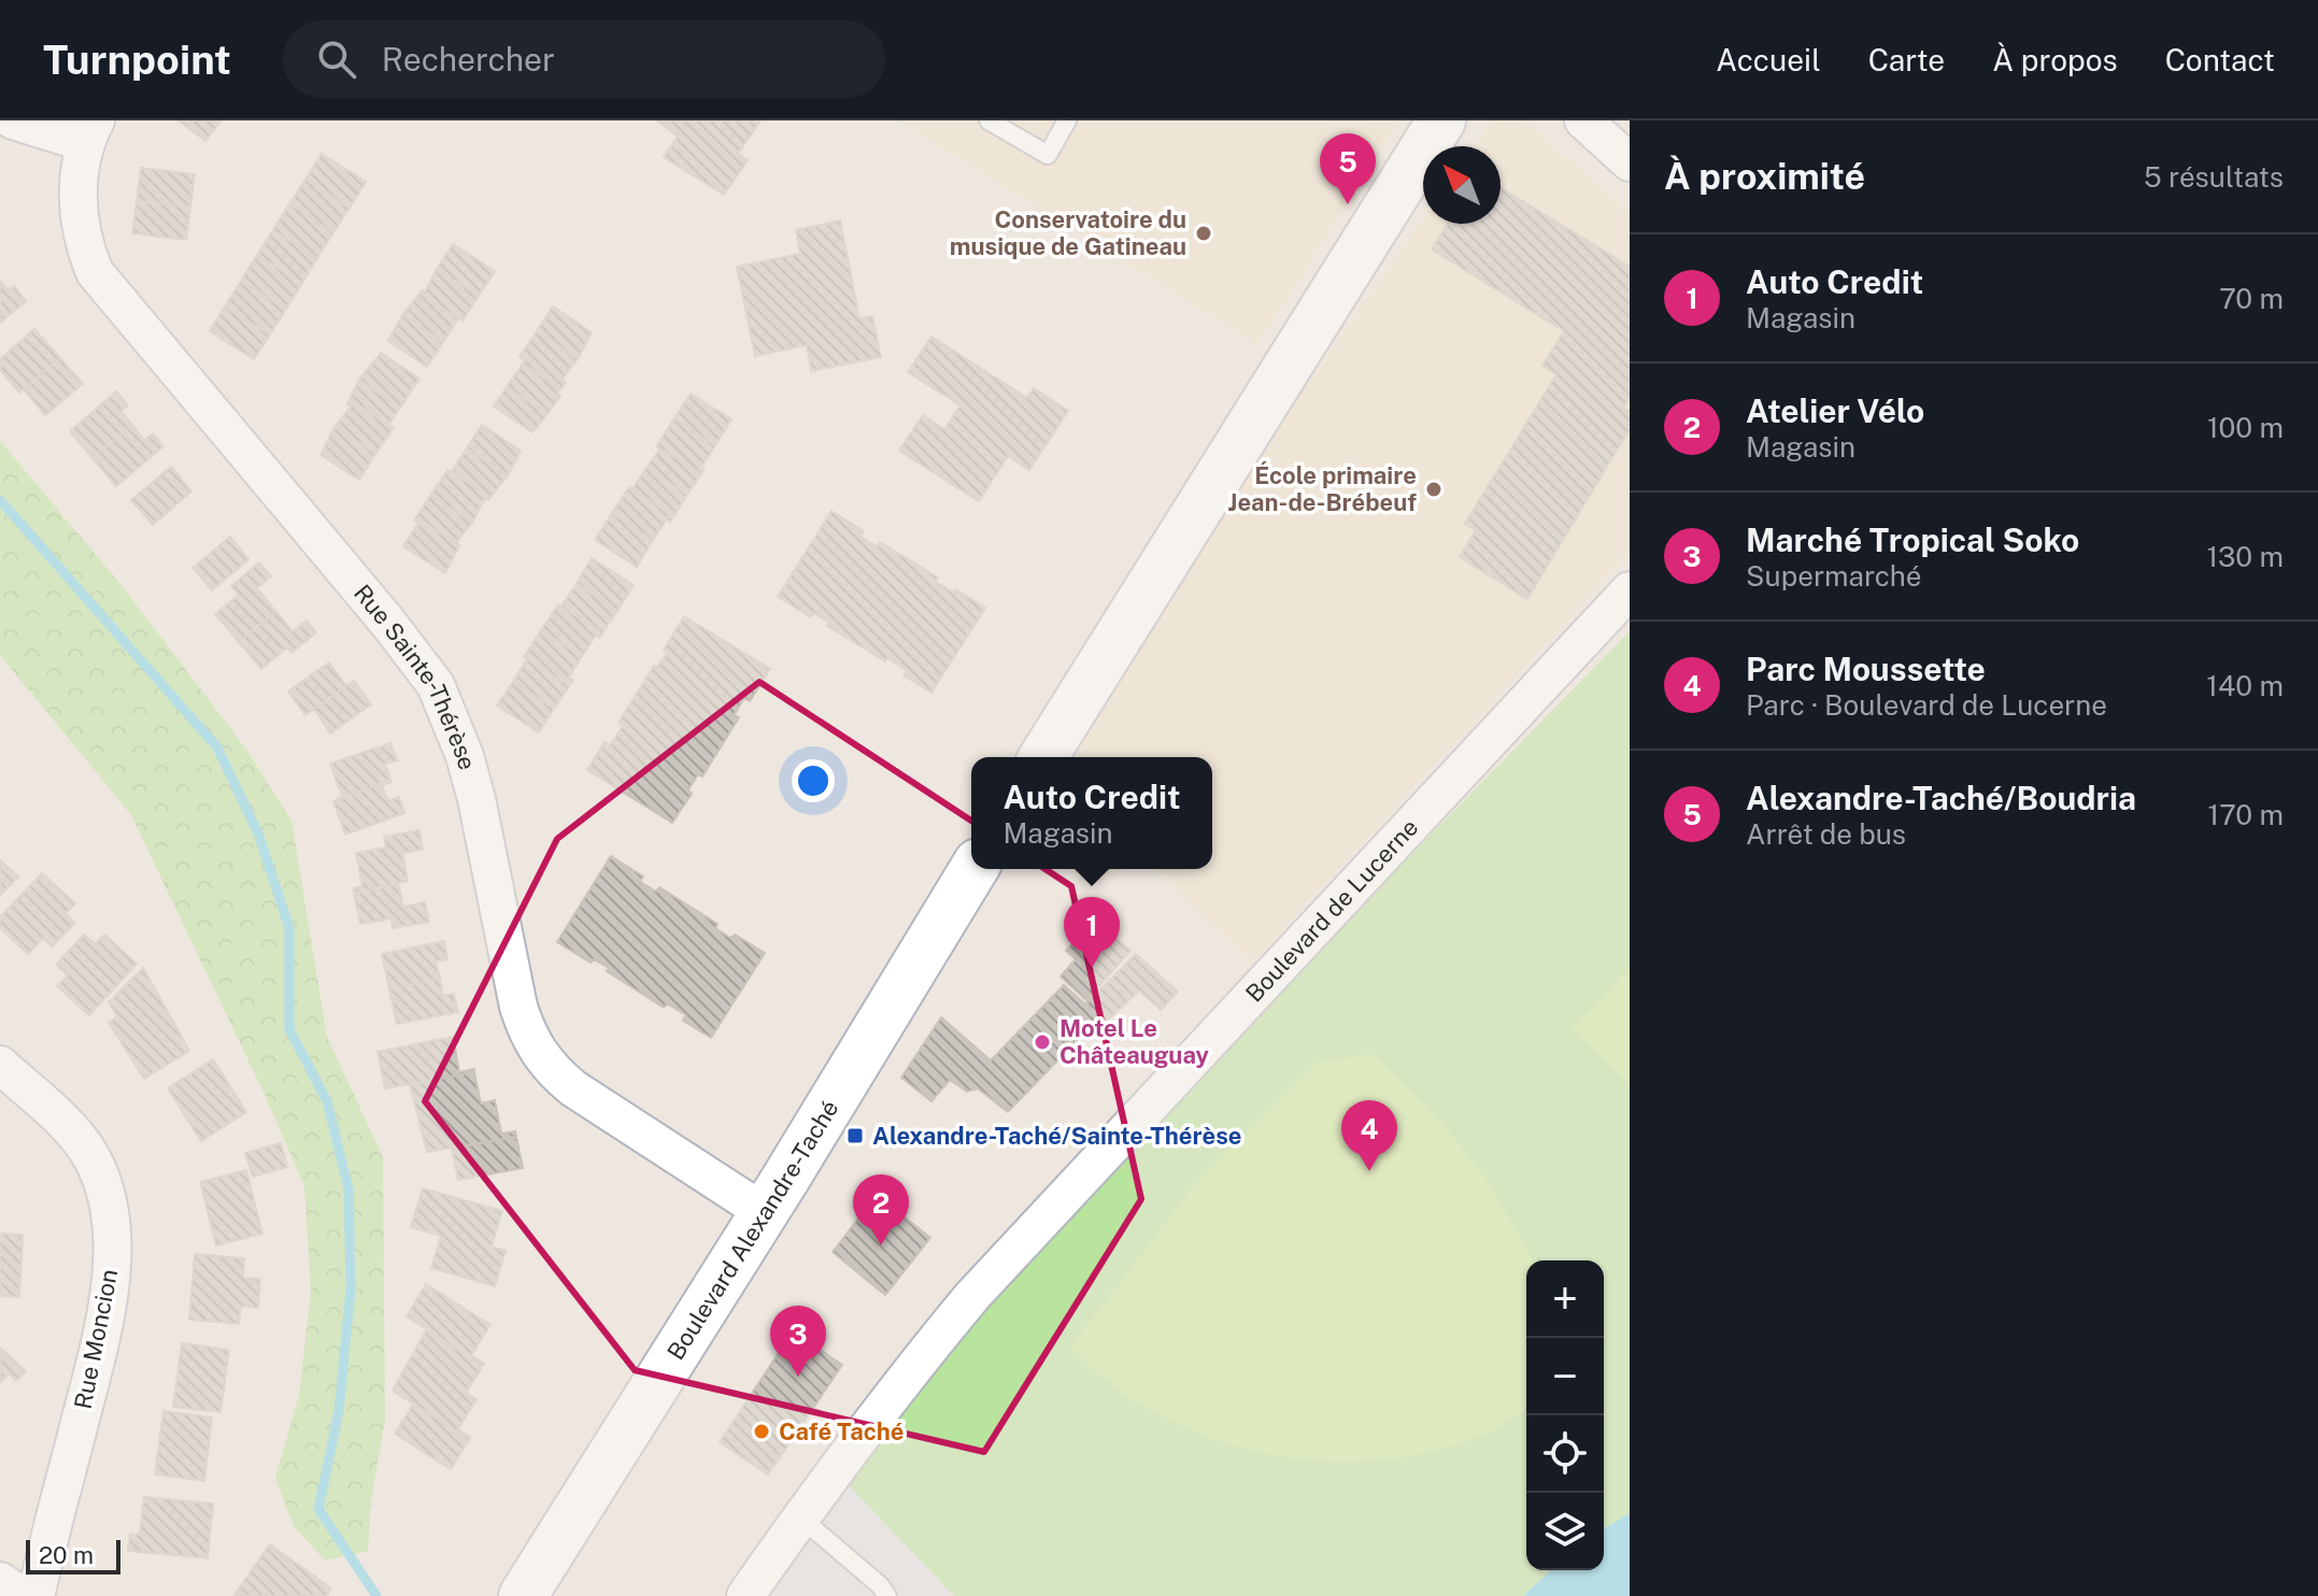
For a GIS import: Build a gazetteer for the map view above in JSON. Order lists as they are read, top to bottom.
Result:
{
  "streets": {
    "main road": ["Boulevard Alexandre-Taché"],
    "street": ["Rue Sainte-Thérèse", "Boulevard de Lucerne", "Rue Moncion"]
  },
  "crossings": [
    ["Rue Sainte-Thérèse", "Boulevard Alexandre-Taché"]
  ],
  "places": {
    "other": [
      "Conservatoire du musique de Gatineau",
      "École primaire Jean-de-Brébeuf",
      "Motel Le Châteauguay",
      "Café Taché"
    ],
    "transit": ["Alexandre-Taché/Sainte-Thérèse"]
  },
  "scale_bar": "20 m",
  "north": "top left",
  "page": {
    "header": "Turnpoint",
    "search": "Rechercher",
    "nav": [
      "Accueil",
      "Carte",
      "À propos",
      "Contact"
    ],
    "heading": ["À proximité", "5 résultats"],
    "pins": [
      "5",
      "1",
      "4",
      "2",
      "3"
    ],
    "list": [
      {
        "mark": "1",
        "name": "Auto Credit",
        "note": "Magasin",
        "value": "70 m"
      },
      {
        "mark": "2",
        "name": "Atelier Vélo",
        "note": "Magasin",
        "value": "100 m"
      },
      {
        "mark": "3",
        "name": "Marché Tropical Soko",
        "note": "Supermarché",
        "value": "130 m"
      },
      {
        "mark": "4",
        "name": "Parc Moussette",
        "note": "Parc · Boulevard de Lucerne",
        "value": "140 m"
      },
      {
        "mark": "5",
        "name": "Alexandre-Taché/Boudria",
        "note": "Arrêt de bus",
        "value": "170 m"
      }
    ],
    "popup": ["Auto Credit", "Magasin"],
    "map_buttons": ["+", "−"],
    "scale": "20 m"
  }
}
